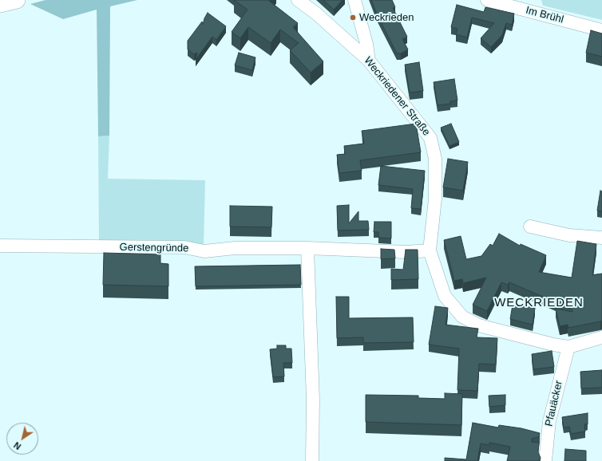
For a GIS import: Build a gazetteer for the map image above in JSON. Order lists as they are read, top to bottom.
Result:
{
  "streets": {
    "street": [
      "Im Brühl",
      "Weckriedener Straße",
      "Gerstengründe",
      "Pfauäcker"
    ]
  },
  "crossings": [
    ["Weckriedener Straße", "Gerstengründe"],
    ["Weckriedener Straße", "Pfauäcker"]
  ],
  "districts": ["WECKRIEDEN"],
  "places": ["Weckrieden"],
  "north": "bottom left"
}
